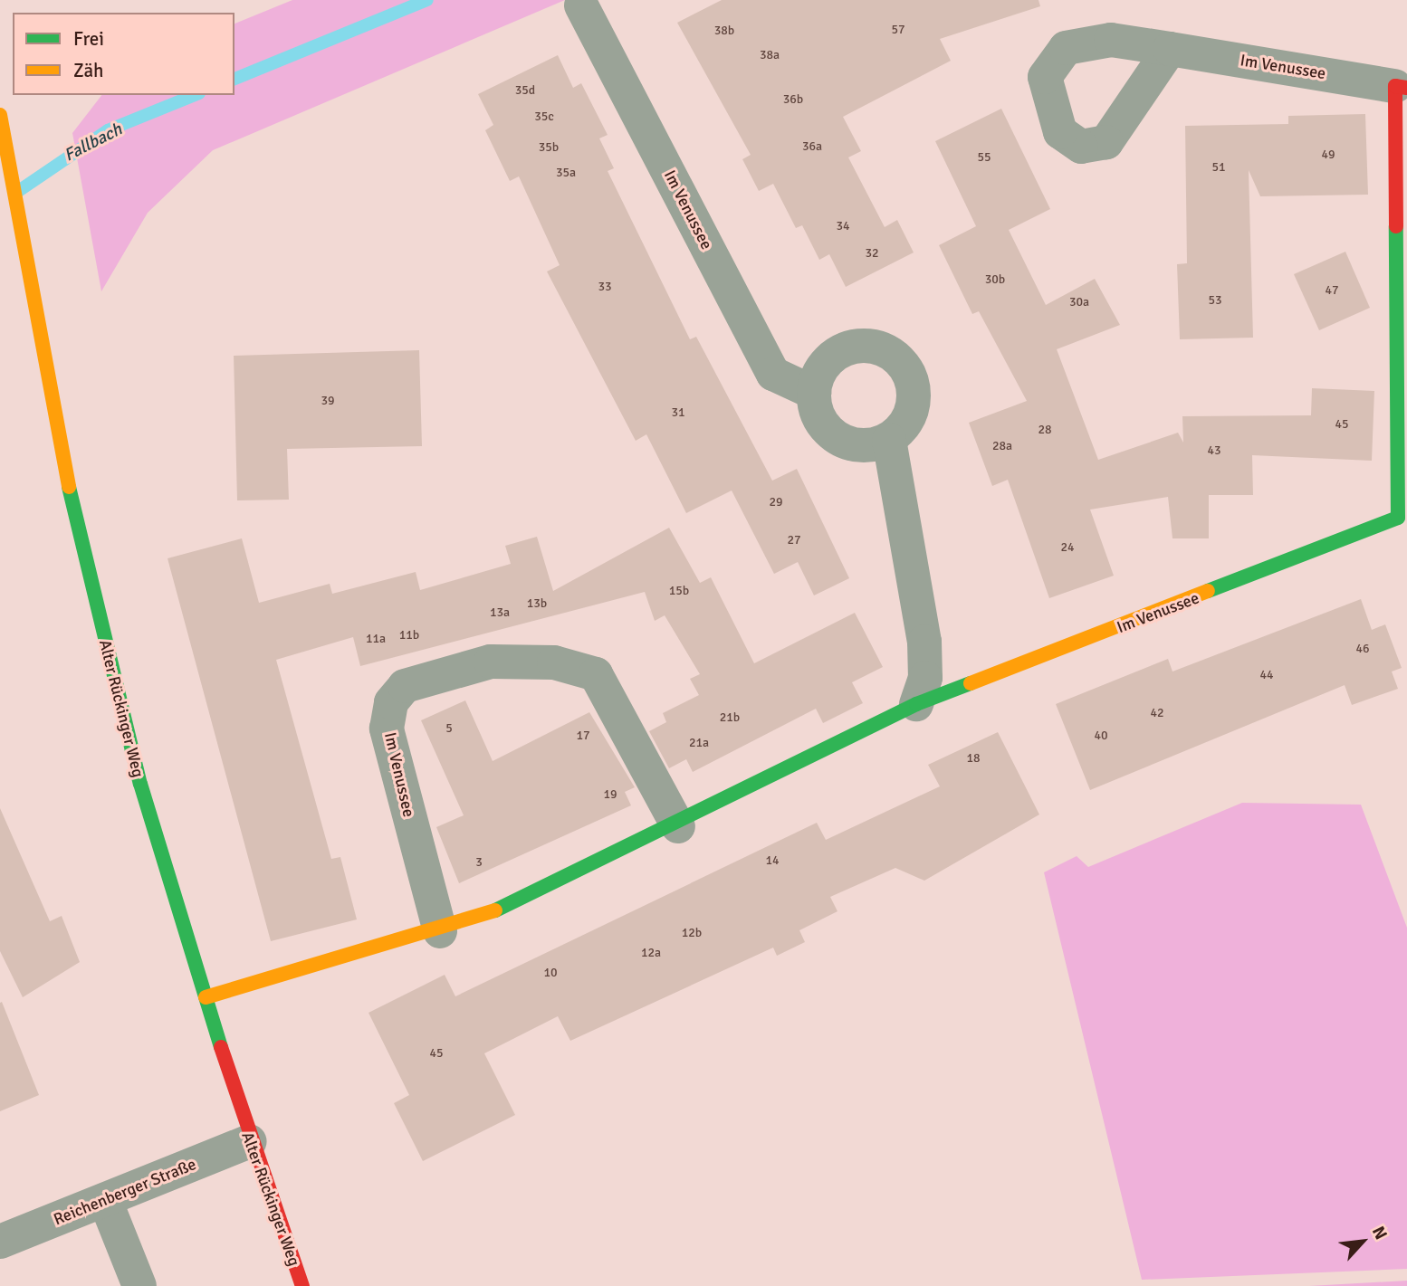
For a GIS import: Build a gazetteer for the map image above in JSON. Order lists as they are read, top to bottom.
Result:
{
  "streets": {
    "street": ["Im Venussee", "Alter Rückinger Weg", "Reichenberger Straße"]
  },
  "crossings": [
    ["Im Venussee", "Alter Rückinger Weg"],
    ["Alter Rückinger Weg", "Reichenberger Straße"]
  ],
  "water": ["Fallbach"],
  "house_numbers": [
    "57",
    "38b",
    "38a",
    "35d",
    "36b",
    "35c",
    "36a",
    "35b",
    "49",
    "55",
    "51",
    "35a",
    "34",
    "32",
    "30b",
    "33",
    "47",
    "53",
    "30a",
    "39",
    "31",
    "45",
    "28",
    "28a",
    "43",
    "29",
    "27",
    "24",
    "15b",
    "13b",
    "13a",
    "11b",
    "11a",
    "46",
    "44",
    "42",
    "21b",
    "5",
    "17",
    "40",
    "21a",
    "18",
    "19",
    "14",
    "3",
    "12b",
    "12a",
    "10",
    "45"
  ],
  "legend": ["Frei", "Zäh"],
  "north": "top right"
}
